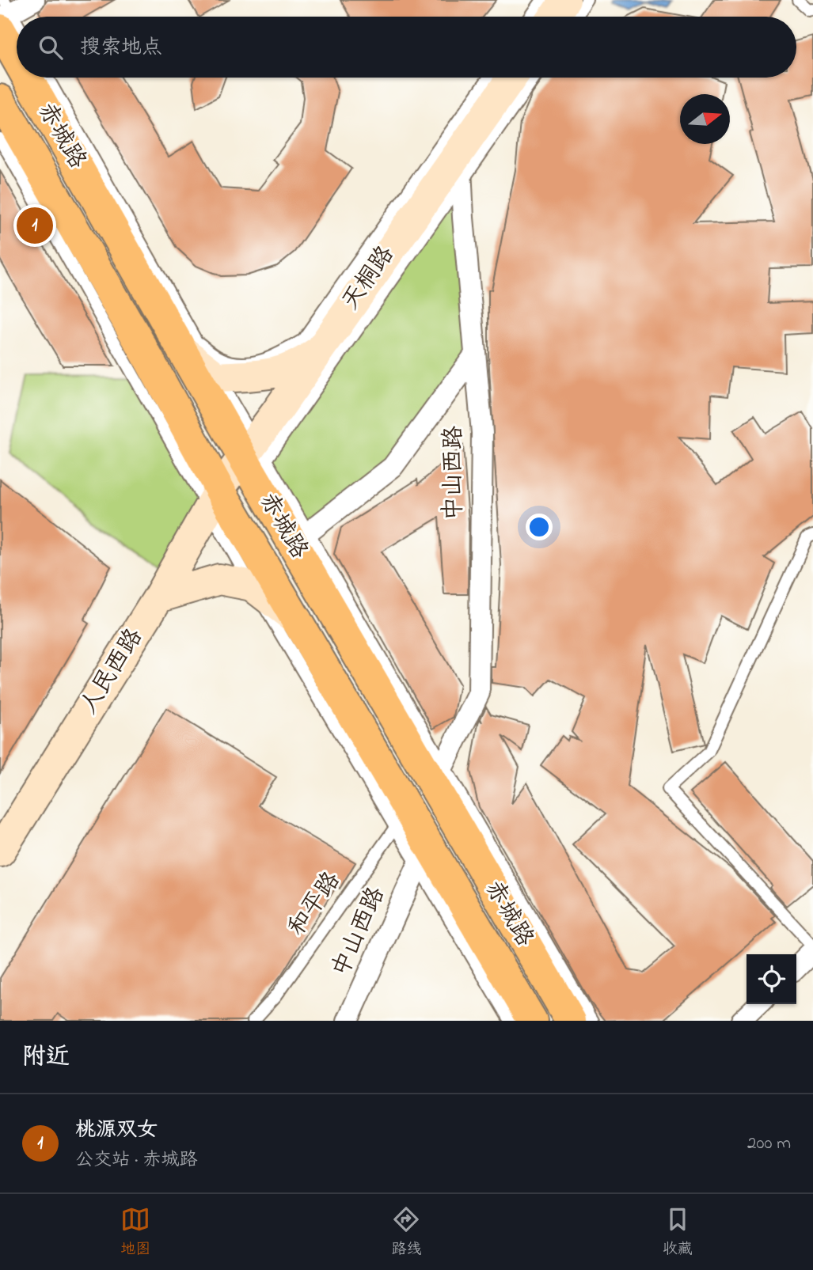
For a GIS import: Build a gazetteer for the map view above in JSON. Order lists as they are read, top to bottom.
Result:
{
  "streets": {
    "main road": ["赤城路", "天桐路", "人民西路"],
    "street": ["中山西路"],
    "lane": ["和平路"]
  },
  "crossings": [
    ["赤城路", "天桐路"],
    ["赤城路", "中山西路"],
    ["赤城路", "人民西路"],
    ["赤城路", "和平路"],
    ["天桐路", "中山西路"],
    ["天桐路", "人民西路"]
  ],
  "north": "right",
  "page": {
    "search": "搜索地点",
    "pins": "1",
    "heading": "附近",
    "list": [
      {
        "mark": "1",
        "name": "桃源双女",
        "note": "公交站 · 赤城路",
        "value": "200 m"
      }
    ],
    "nav": ["地图", "路线", "收藏"]
  }
}
